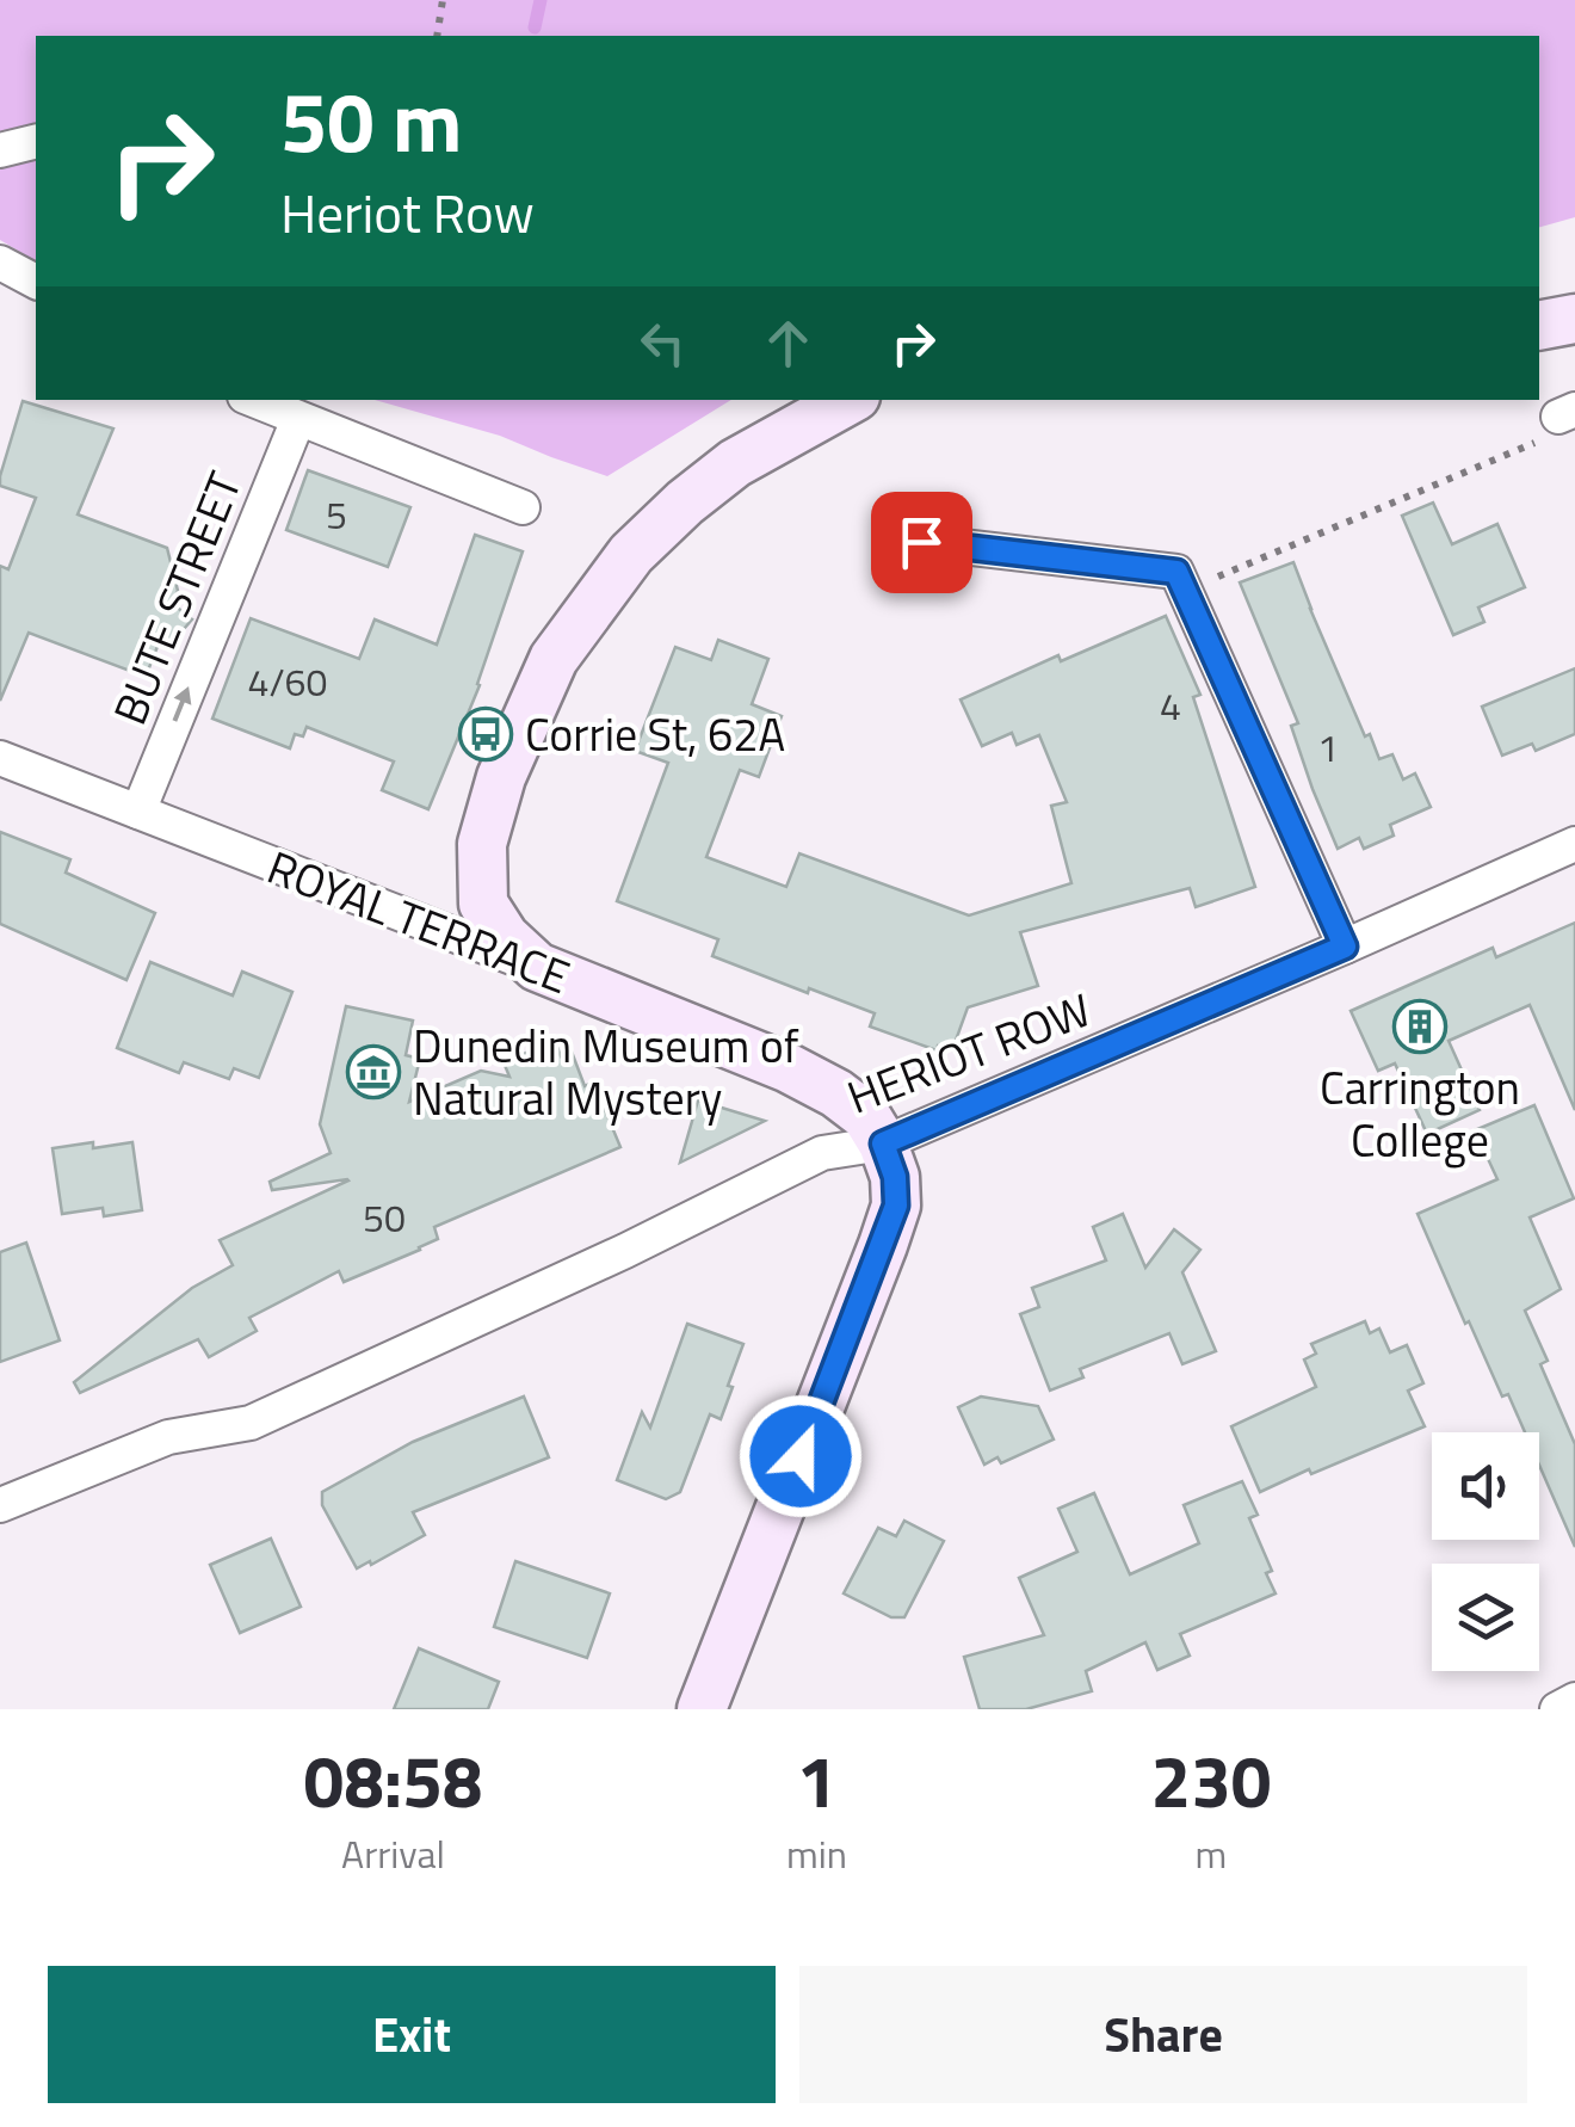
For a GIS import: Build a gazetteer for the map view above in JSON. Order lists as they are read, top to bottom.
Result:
{
  "streets": {
    "street": ["BUTE STREET", "ROYAL TERRACE", "HERIOT ROW"]
  },
  "crossings": [
    ["BUTE STREET", "ROYAL TERRACE"],
    ["ROYAL TERRACE", "HERIOT ROW"]
  ],
  "one_way": ["BUTE STREET"],
  "places": {
    "bus stop": ["Corrie St, 62A"],
    "building": ["Carrington College"],
    "museum": ["Dunedin Museum of Natural Mystery"]
  },
  "house_numbers": [
    "5",
    "4/60",
    "4",
    "1",
    "50"
  ],
  "page": {
    "turn": ["50 m", "Heriot Row"],
    "eta": [
      "08:58",
      "Arrival",
      "1",
      "min",
      "230",
      "m"
    ],
    "buttons": ["Exit", "Share"]
  }
}
